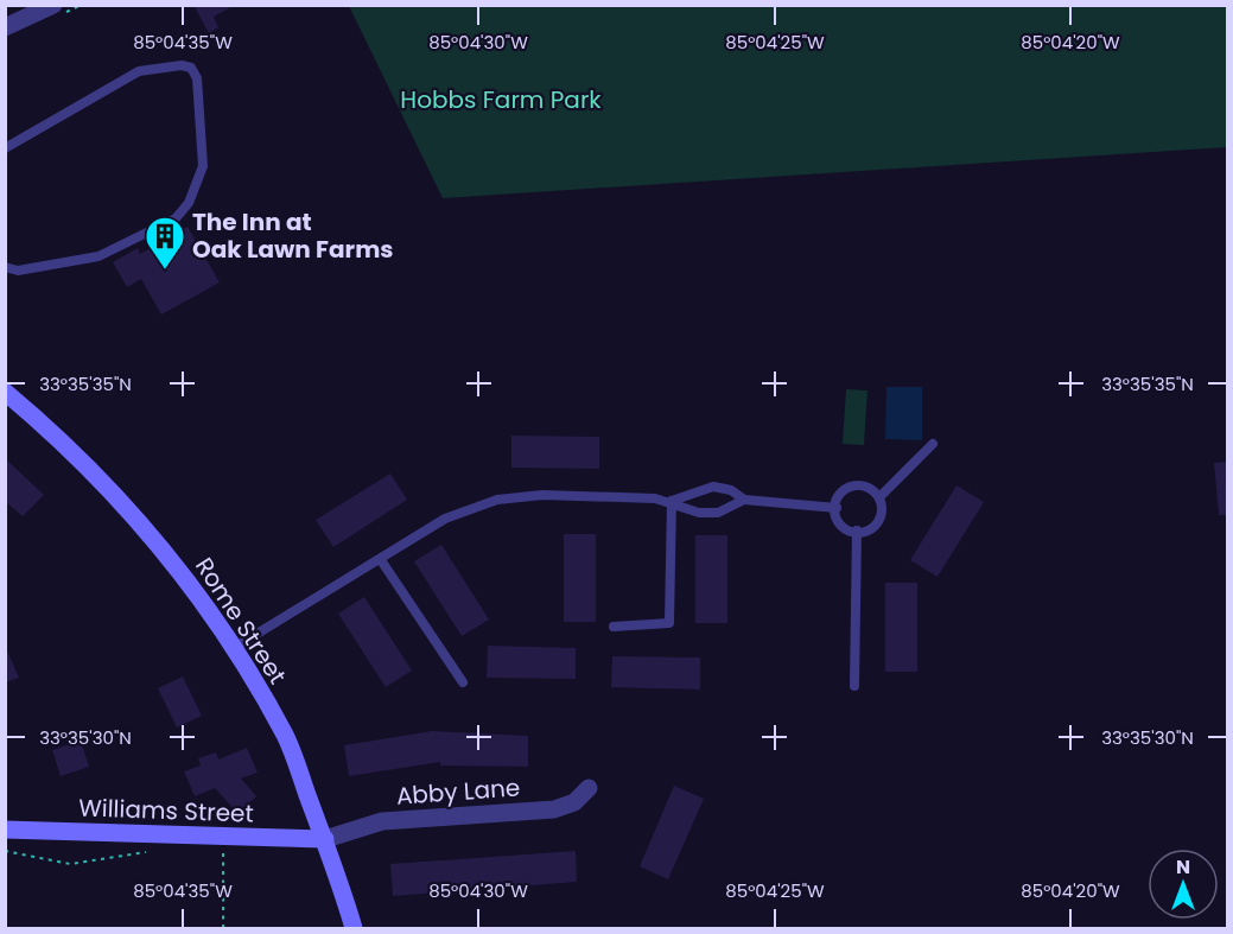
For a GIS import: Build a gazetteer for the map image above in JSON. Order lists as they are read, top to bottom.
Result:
{
  "streets": {
    "street": ["Rome Street", "Abby Lane", "Williams Street"]
  },
  "crossings": [
    ["Rome Street", "Abby Lane"],
    ["Rome Street", "Williams Street"],
    ["Abby Lane", "Williams Street"]
  ],
  "parks": ["Hobbs Farm Park"],
  "places": {
    "building": ["The Inn at Oak Lawn Farms"]
  },
  "north": "top",
  "coordinates": [
    "85°04'35\"W",
    "85°04'30\"W",
    "85°04'25\"W",
    "85°04'20\"W",
    "33°35'35\"N",
    "33°35'30\"N"
  ]
}
